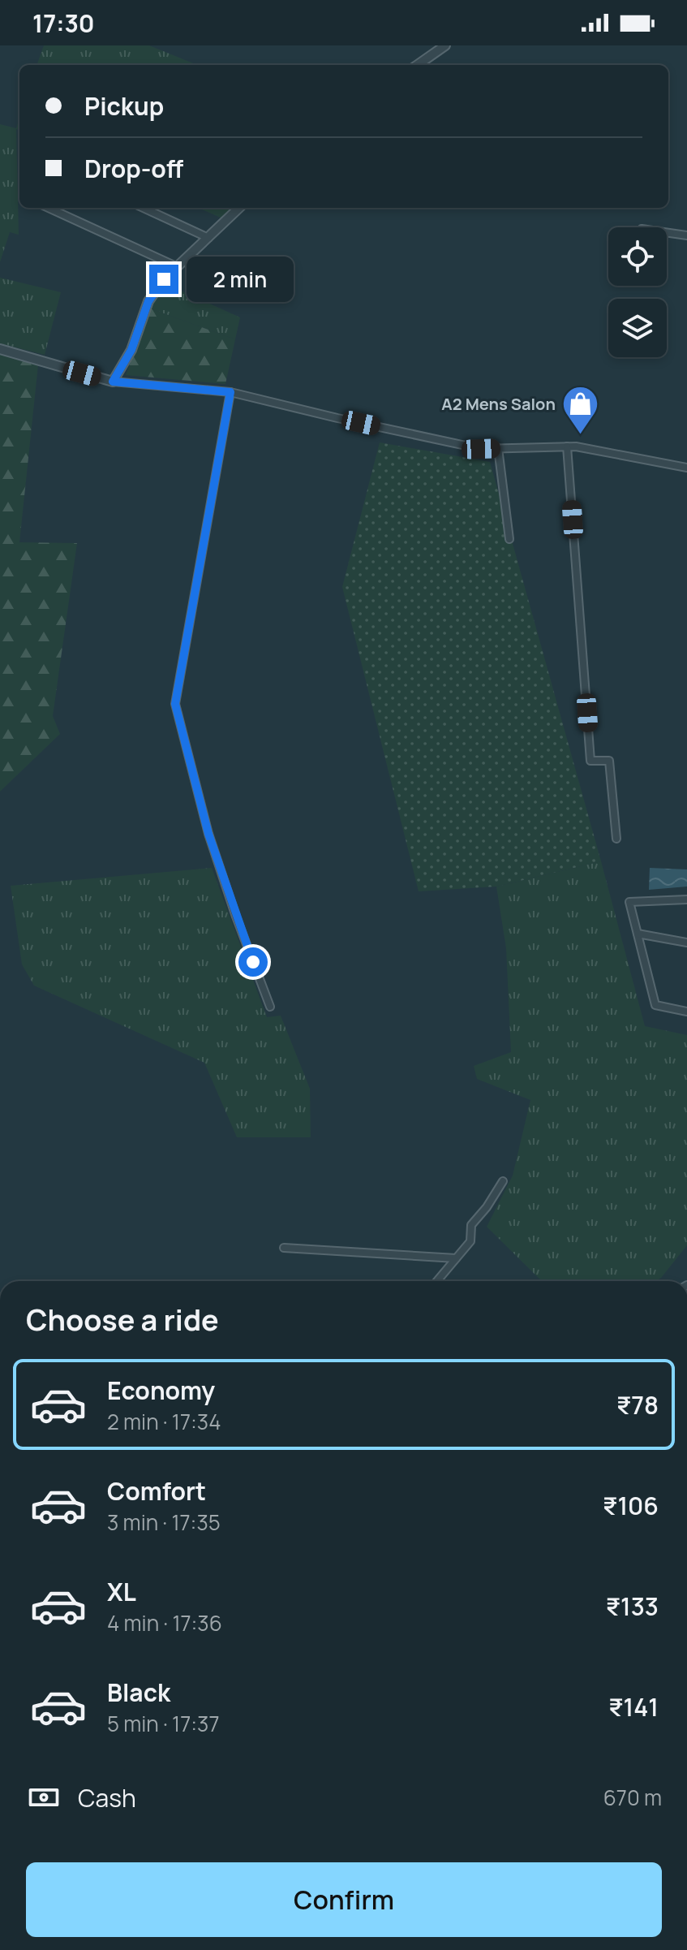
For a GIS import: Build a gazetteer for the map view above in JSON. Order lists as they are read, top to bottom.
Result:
{
  "places": {
    "shop": ["A2 Mens Salon"]
  },
  "page": {
    "status": "17:30",
    "banner": ["Pickup", "Drop-off"],
    "bubble": "2 min",
    "heading": "Choose a ride",
    "list": [
      {
        "name": "Economy",
        "note": "2 min · 17:34",
        "value": "₹78"
      },
      {
        "name": "Comfort",
        "note": "3 min · 17:35",
        "value": "₹106"
      },
      {
        "name": "XL",
        "note": "4 min · 17:36",
        "value": "₹133"
      },
      {
        "name": "Black",
        "note": "5 min · 17:37",
        "value": "₹141"
      }
    ],
    "pay": ["Cash", "670 m"],
    "buttons": "Confirm"
  }
}
